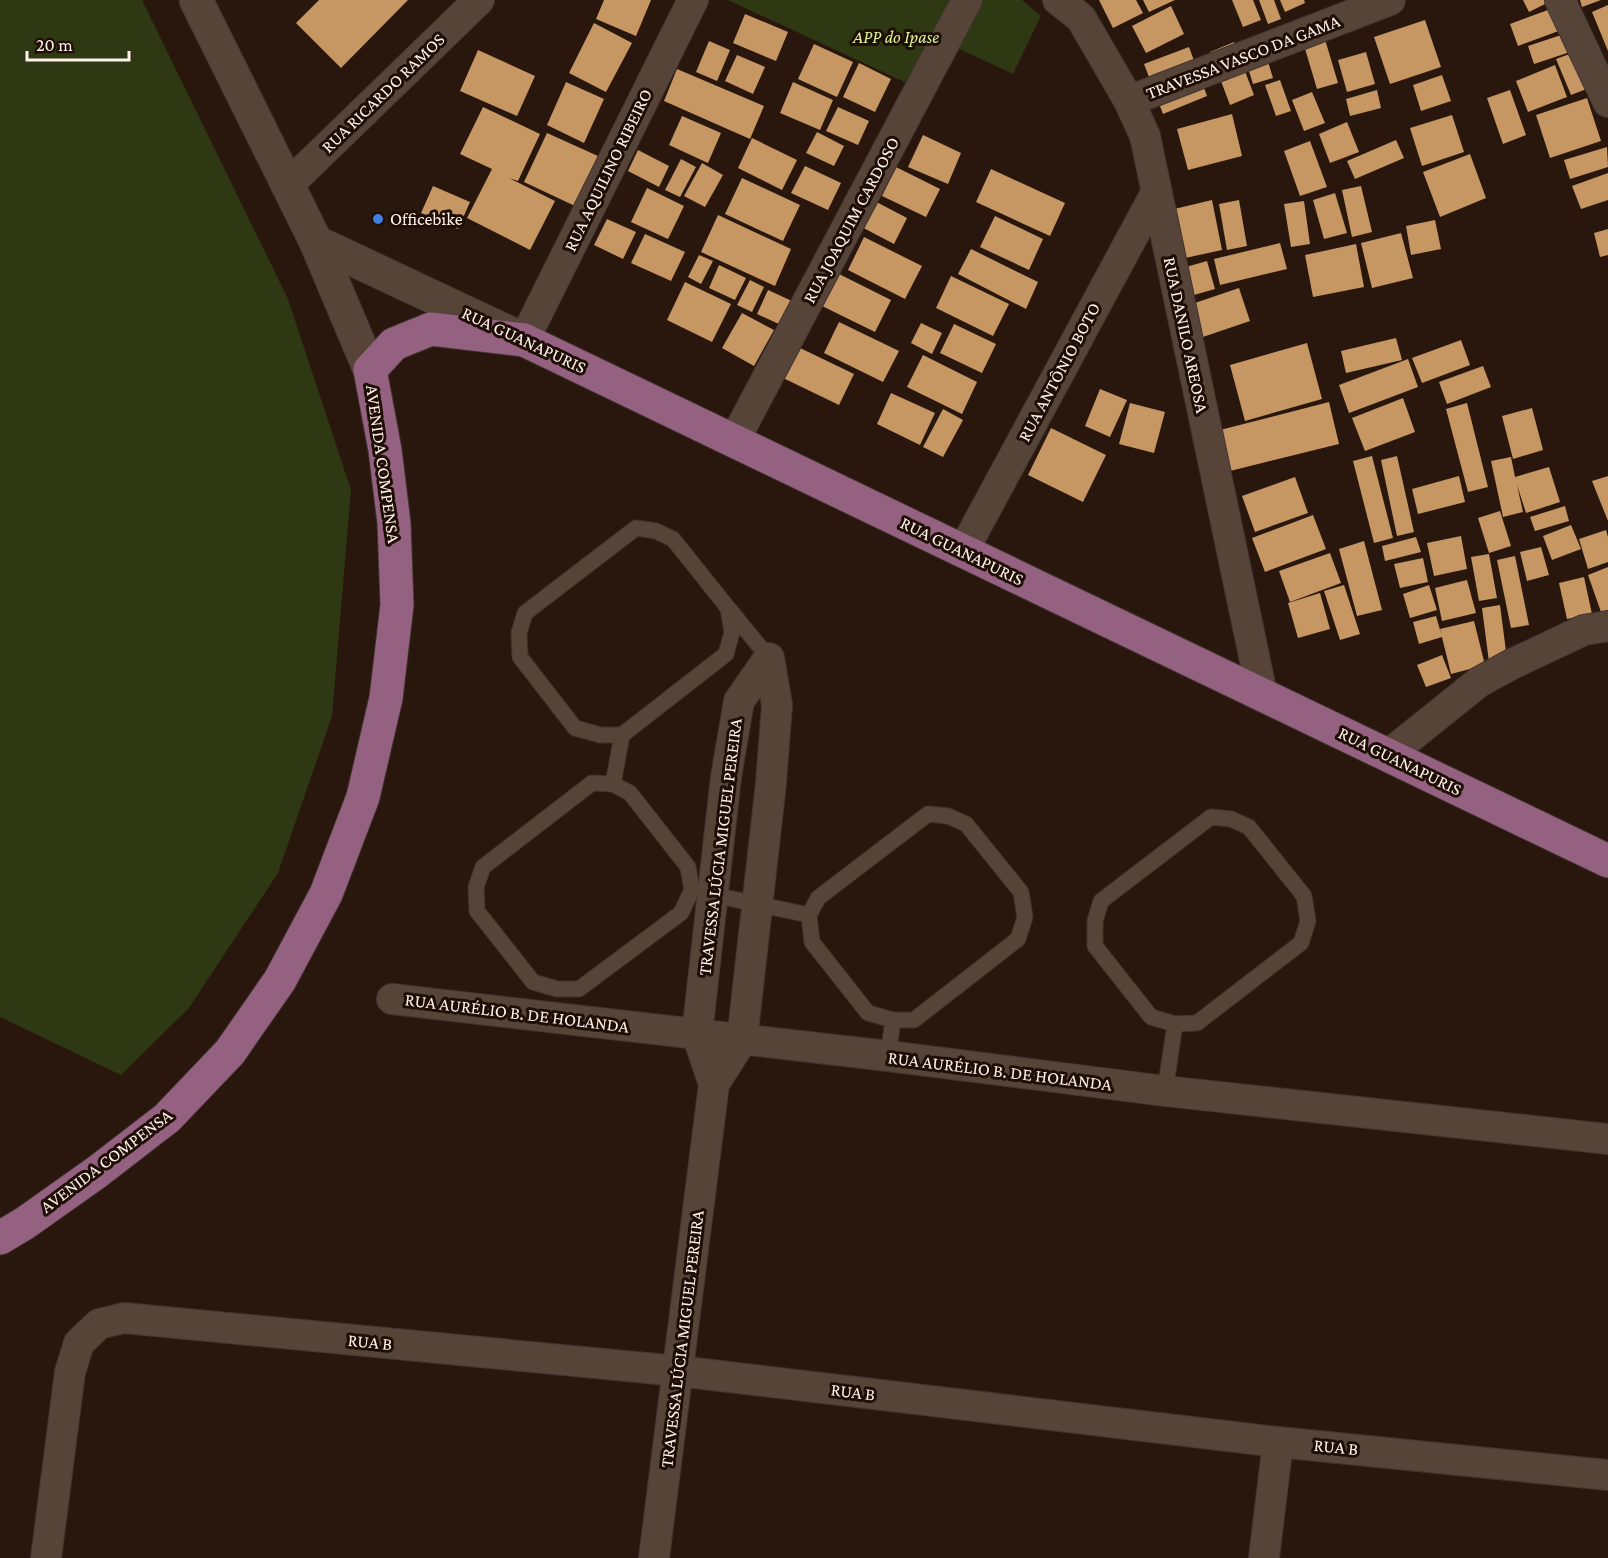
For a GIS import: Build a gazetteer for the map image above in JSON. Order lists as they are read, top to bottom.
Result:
{
  "streets": {
    "main road": ["RUA GUANAPURIS", "AVENIDA COMPENSA"],
    "street": [
      "TRAVESSA VASCO DA GAMA",
      "RUA RICARDO RAMOS",
      "RUA AQUILINO RIBEIRO",
      "RUA JOAQUIM CARDOSO",
      "RUA DANILO AREOSA",
      "RUA ANTÔNIO BOTO",
      "TRAVESSA LÚCIA MIGUEL PEREIRA",
      "RUA AURÉLIO B. DE HOLANDA",
      "RUA B"
    ]
  },
  "crossings": [
    ["TRAVESSA VASCO DA GAMA", "RUA DANILO AREOSA"],
    ["RUA RICARDO RAMOS", "AVENIDA COMPENSA"],
    ["RUA AQUILINO RIBEIRO", "RUA GUANAPURIS"],
    ["RUA AQUILINO RIBEIRO", "AVENIDA COMPENSA"],
    ["RUA JOAQUIM CARDOSO", "RUA GUANAPURIS"],
    ["RUA DANILO AREOSA", "RUA GUANAPURIS"],
    ["RUA DANILO AREOSA", "RUA ANTÔNIO BOTO"],
    ["RUA GUANAPURIS", "RUA ANTÔNIO BOTO"],
    ["RUA GUANAPURIS", "AVENIDA COMPENSA"],
    ["TRAVESSA LÚCIA MIGUEL PEREIRA", "RUA AURÉLIO B. DE HOLANDA"],
    ["TRAVESSA LÚCIA MIGUEL PEREIRA", "RUA B"]
  ],
  "parks": ["APP do Ipase"],
  "places": ["Officebike"],
  "scale_bar": "20 m"
}
